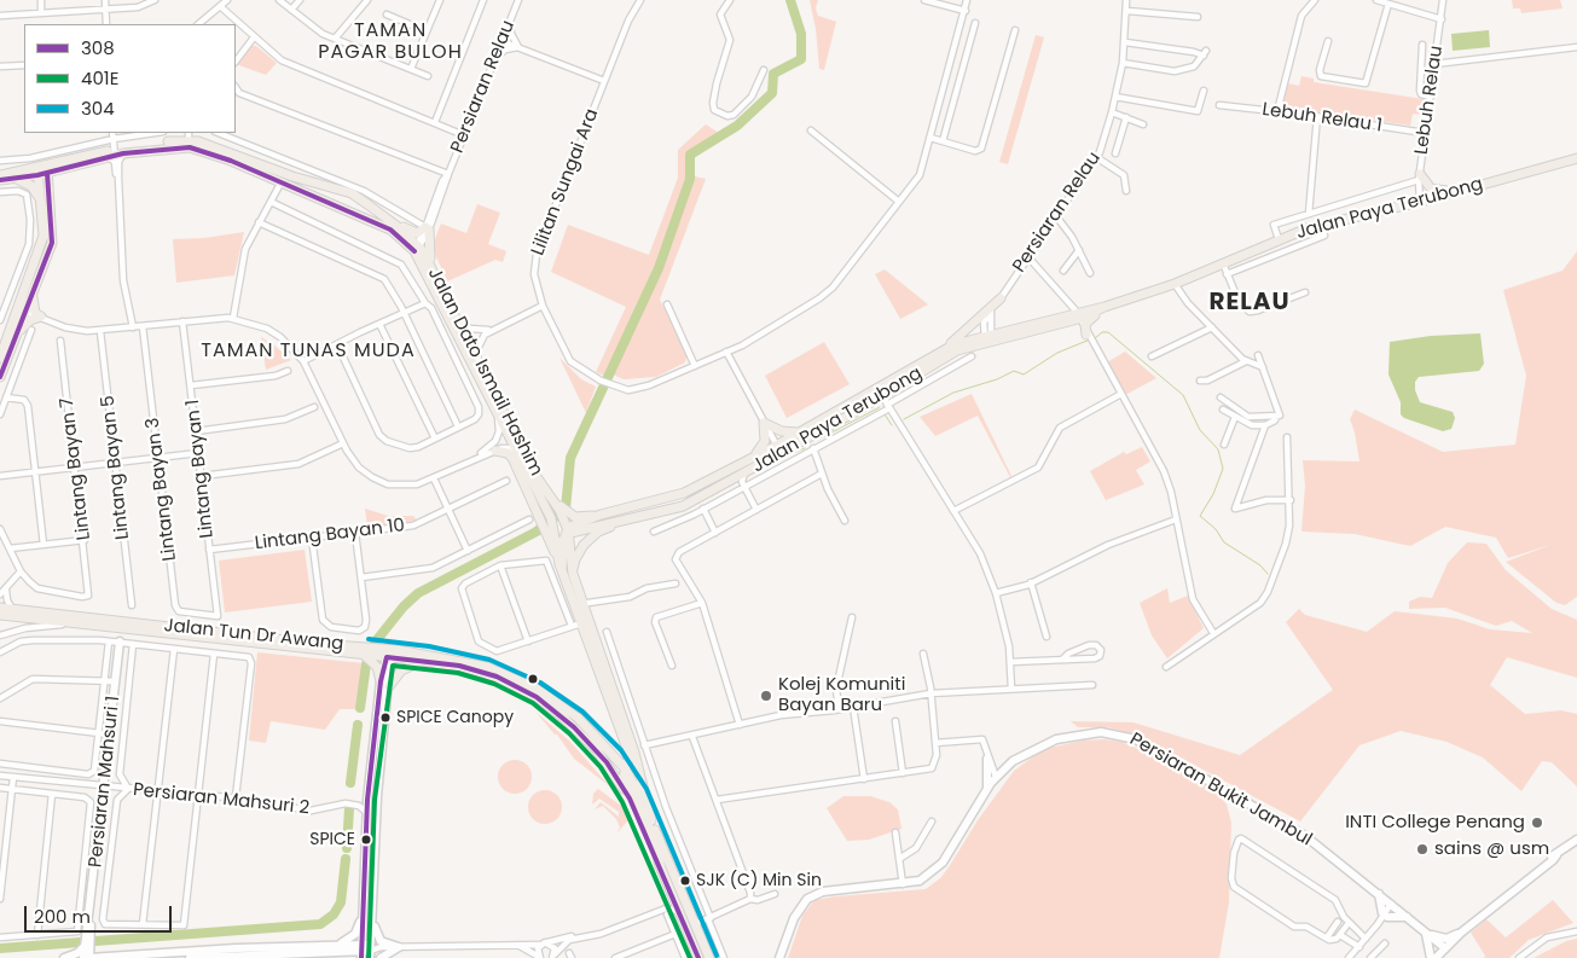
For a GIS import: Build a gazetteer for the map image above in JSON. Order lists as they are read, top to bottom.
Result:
{
  "streets": {
    "main road": ["Jalan Paya Terubong", "Jalan Dato Ismail Hashim", "Jalan Tun Dr Awang"],
    "street": [
      "Persiaran Relau",
      "Lebuh Relau",
      "Lebuh Relau 1",
      "Lilitan Sungai Ara",
      "Lintang Bayan 5",
      "Lintang Bayan 7",
      "Lintang Bayan 1",
      "Lintang Bayan 3",
      "Lintang Bayan 10",
      "Persiaran Mahsuri 1",
      "Persiaran Bukit Jambul",
      "Persiaran Mahsuri 2"
    ]
  },
  "crossings": [
    ["Persiaran Relau", "Jalan Paya Terubong"],
    ["Persiaran Relau", "Jalan Dato Ismail Hashim"],
    ["Lebuh Relau", "Lebuh Relau 1"],
    ["Lebuh Relau", "Jalan Paya Terubong"],
    ["Jalan Paya Terubong", "Jalan Dato Ismail Hashim"],
    ["Jalan Dato Ismail Hashim", "Jalan Tun Dr Awang"],
    ["Lintang Bayan 1", "Lintang Bayan 3"],
    ["Lintang Bayan 1", "Lintang Bayan 10"],
    ["Persiaran Mahsuri 1", "Persiaran Mahsuri 2"]
  ],
  "districts": ["TAMAN PAGAR BULOH", "RELAU", "TAMAN TUNAS MUDA"],
  "places": [
    "Kolej Komuniti Bayan Baru",
    "SPICE Canopy",
    "INTI College Penang",
    "SPICE",
    "sains @ usm",
    "SJK (C) Min Sin"
  ],
  "lines": ["transit line 308", "transit line 304", "transit line 401E"],
  "legend": ["308", "401E", "304"],
  "scale_bar": "200 m"
}
